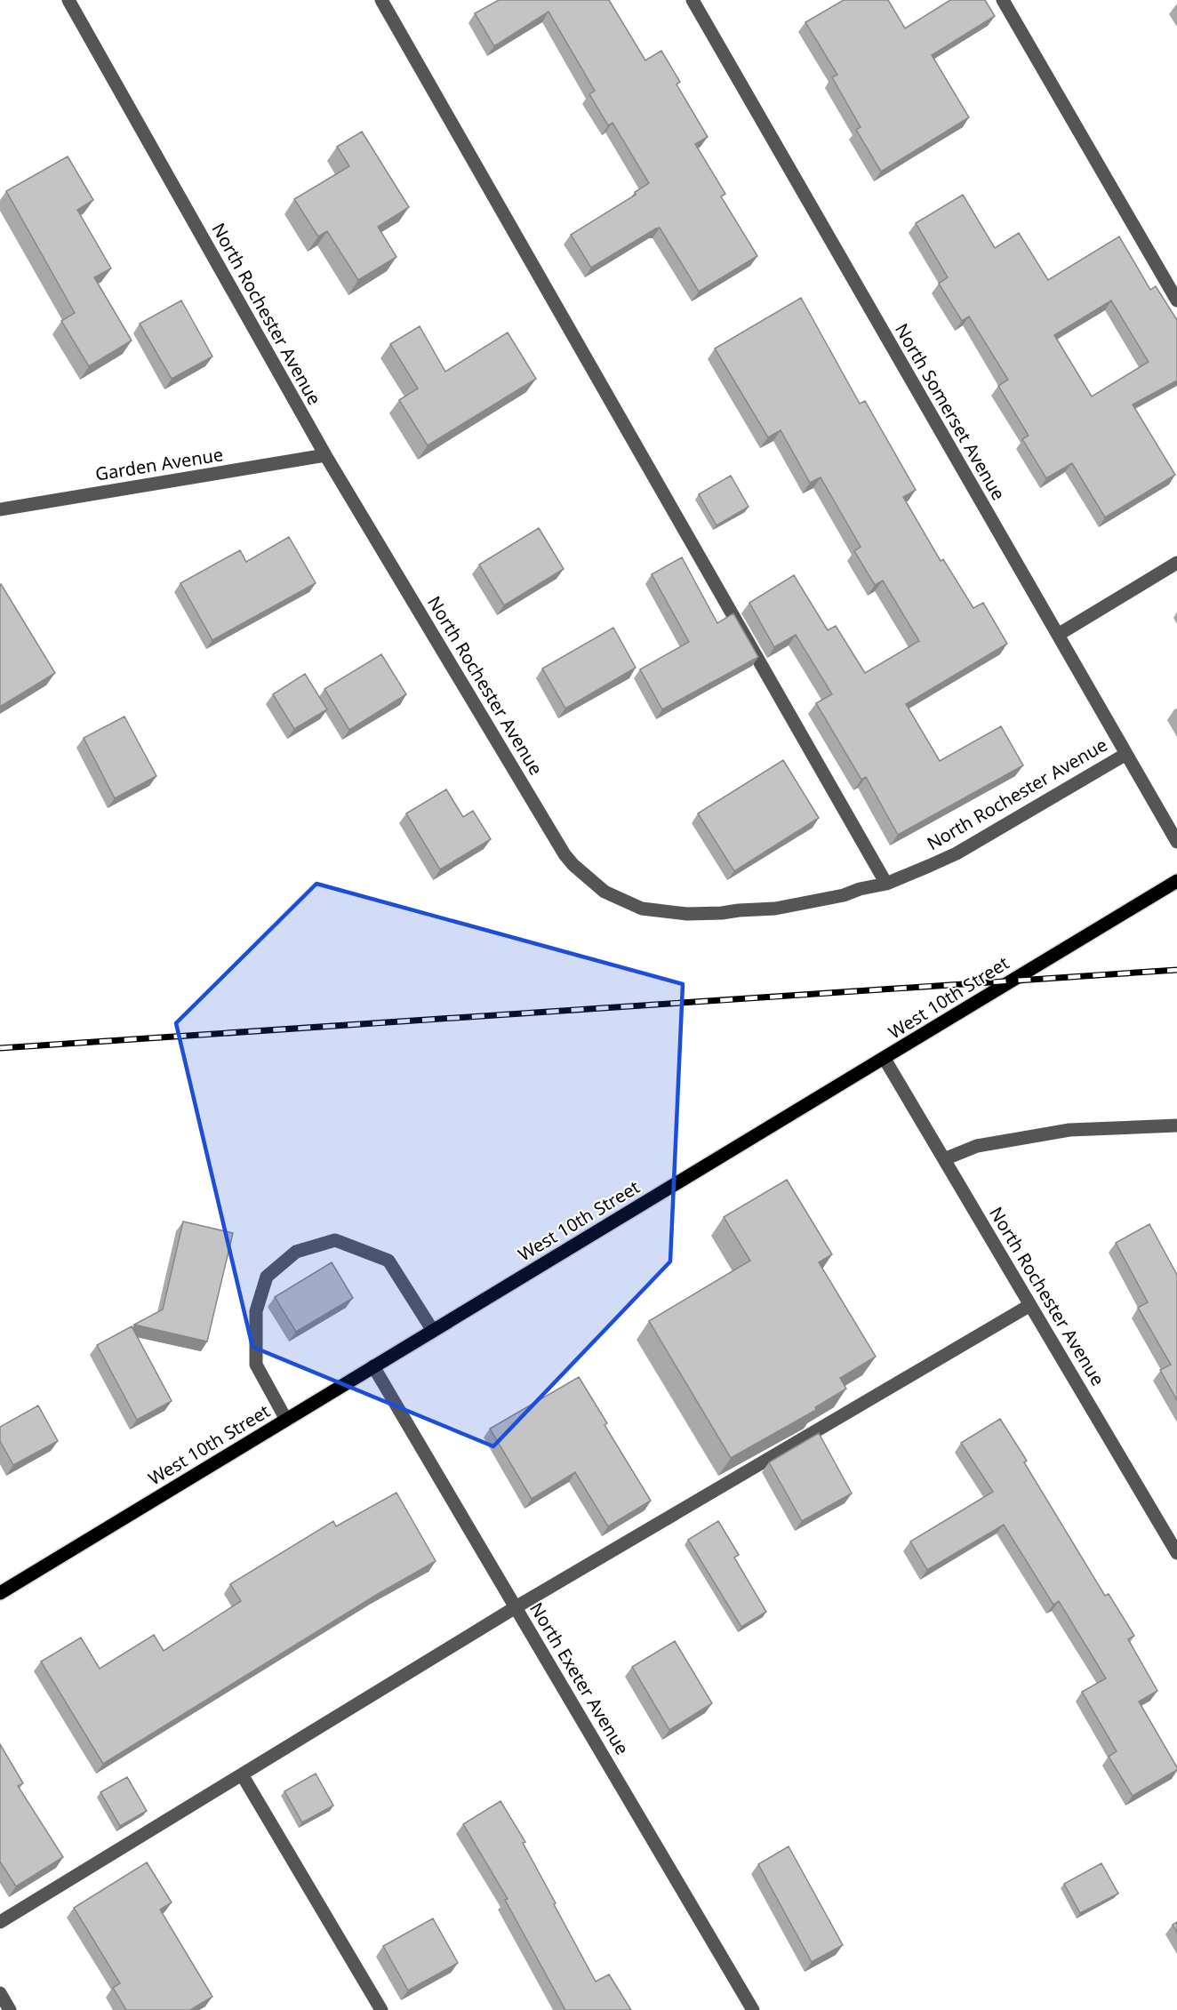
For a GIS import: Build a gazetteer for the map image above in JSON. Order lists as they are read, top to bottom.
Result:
{
  "streets": {
    "main road": ["West 10th Street"],
    "street": [
      "North Rochester Avenue",
      "North Somerset Avenue",
      "Garden Avenue",
      "North Exeter Avenue"
    ]
  },
  "crossings": [
    ["North Rochester Avenue", "North Somerset Avenue"],
    ["North Rochester Avenue", "Garden Avenue"],
    ["North Rochester Avenue", "West 10th Street"],
    ["West 10th Street", "North Exeter Avenue"]
  ]
}
